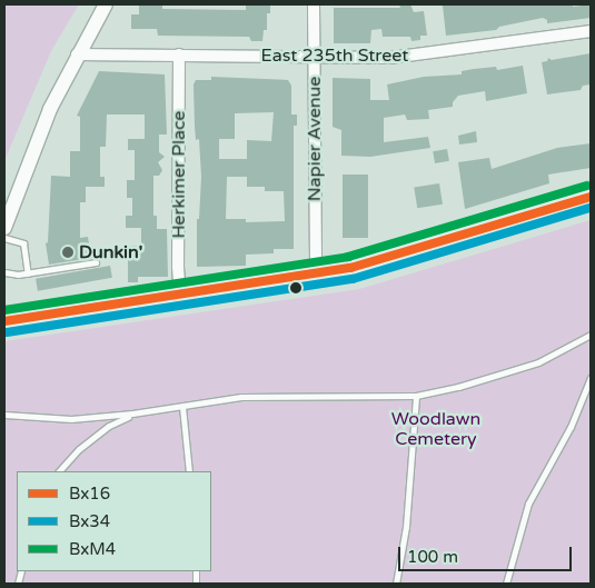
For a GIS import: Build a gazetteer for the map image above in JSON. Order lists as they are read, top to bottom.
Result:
{
  "streets": {
    "street": ["East 235th Street", "Napier Avenue", "Herkimer Place"]
  },
  "crossings": [
    ["East 235th Street", "Napier Avenue"],
    ["East 235th Street", "Herkimer Place"]
  ],
  "parks": ["Woodlawn Cemetery"],
  "places": ["Dunkin'"],
  "lines": ["transit line BxM4", "transit line Bx16", "transit line Bx34"],
  "legend": ["Bx16", "Bx34", "BxM4"],
  "scale_bar": "100 m"
}
